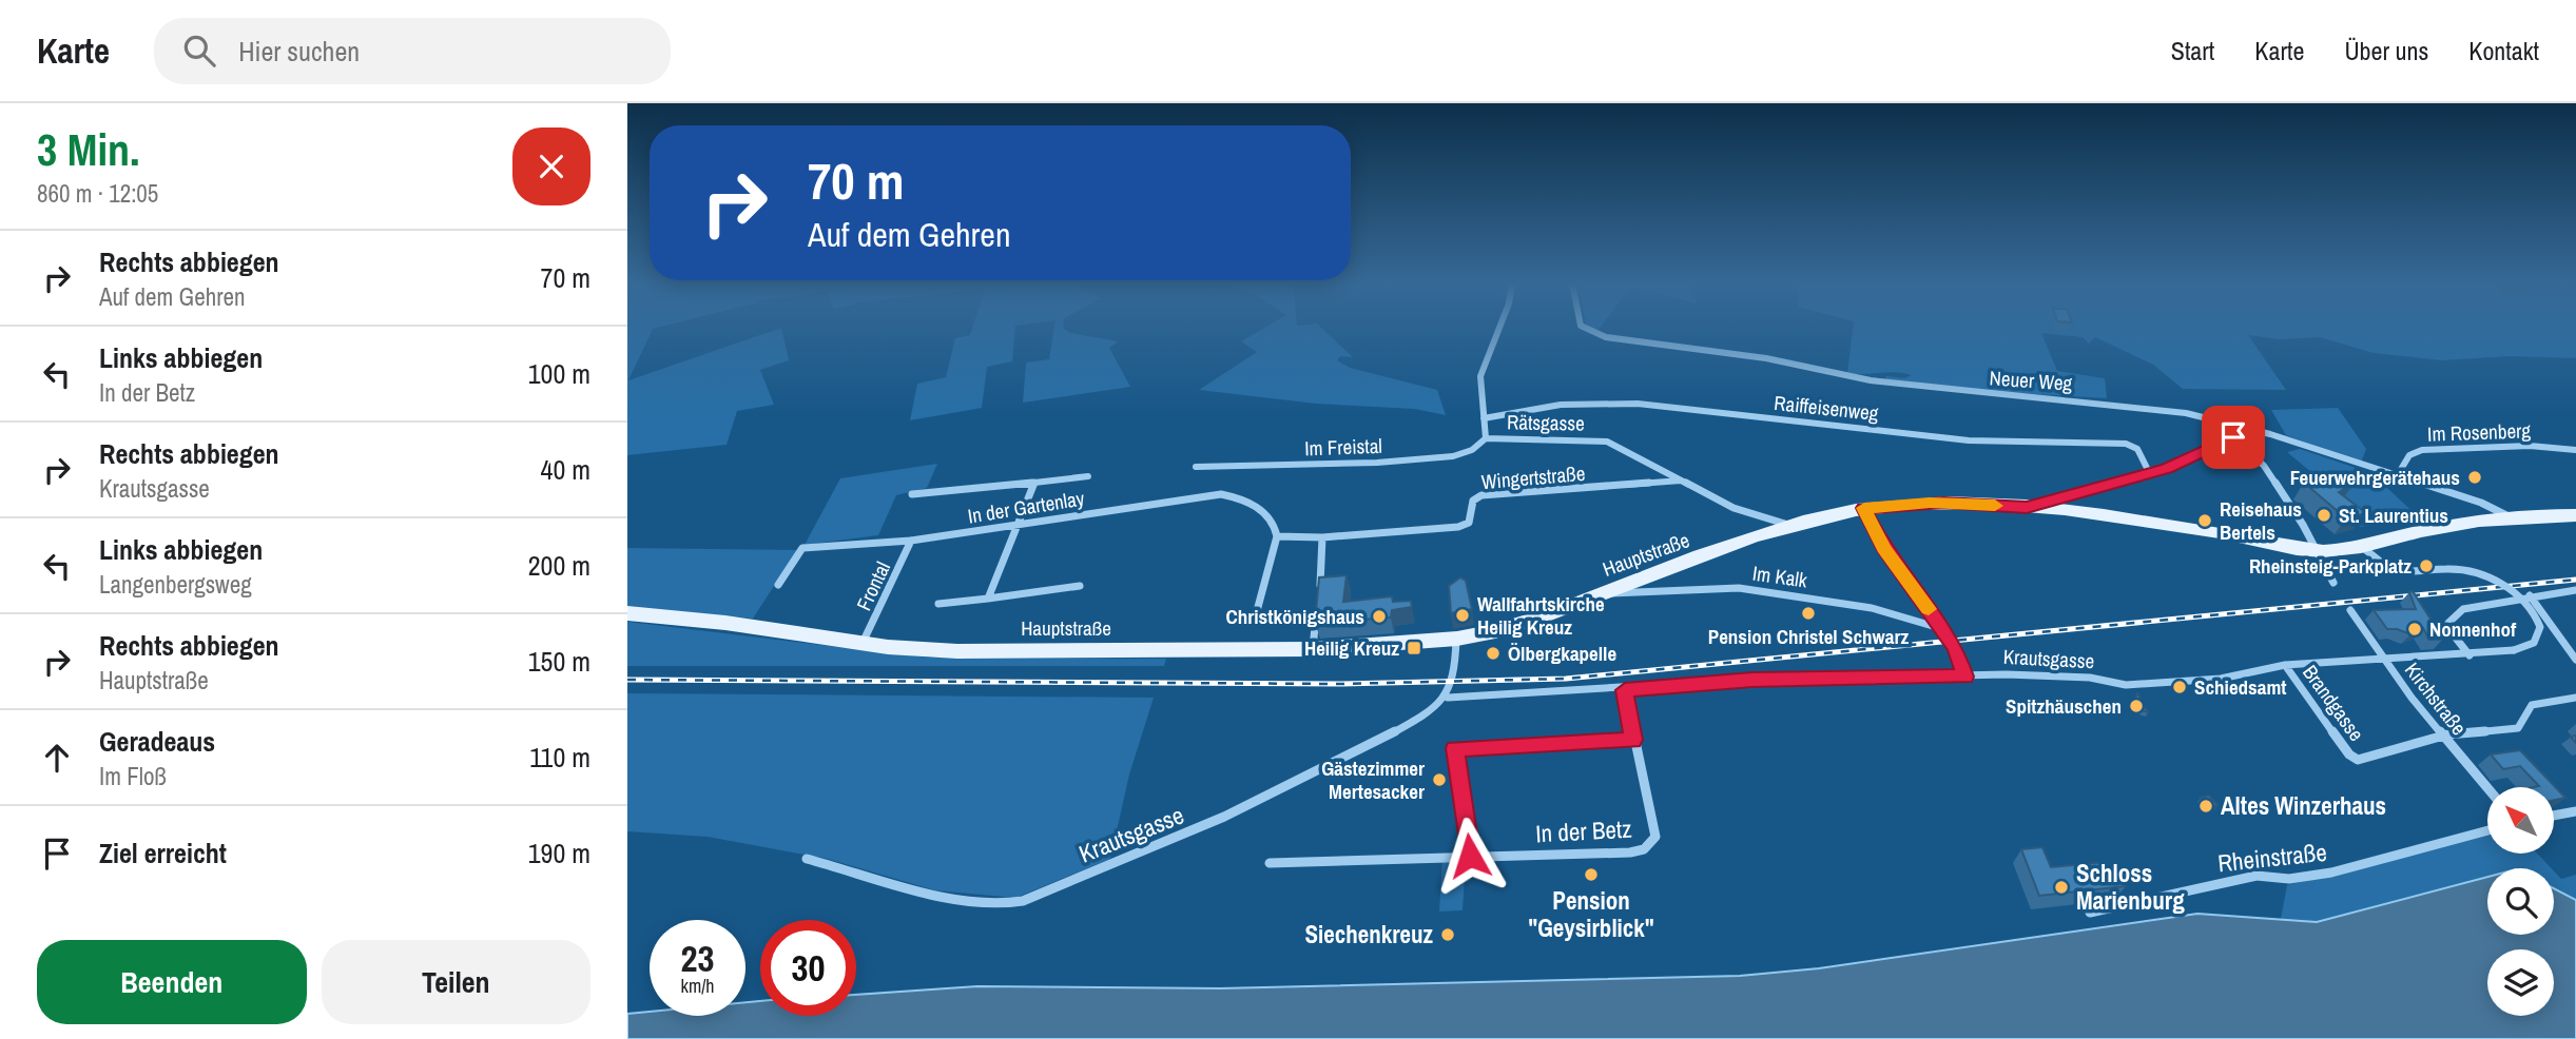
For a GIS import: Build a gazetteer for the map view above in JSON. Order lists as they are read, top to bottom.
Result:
{
  "streets": {
    "main road": ["Hauptstraße"],
    "street": [
      "Neuer Weg",
      "Raiffeisenweg",
      "Rätsgasse",
      "Im Rosenberg",
      "Im Freistal",
      "Wingertstraße",
      "In der Gartenlay",
      "Im Kalk",
      "Frontal",
      "Krautsgasse",
      "Kirchstraße",
      "Brandgasse",
      "In der Betz",
      "Rheinstraße"
    ]
  },
  "crossings": [
    ["Neuer Weg", "Im Rosenberg"],
    ["Neuer Weg", "Hauptstraße"],
    ["Raiffeisenweg", "Rätsgasse"],
    ["Rätsgasse", "Im Freistal"],
    ["Rätsgasse", "Wingertstraße"],
    ["Rätsgasse", "Hauptstraße"],
    ["Wingertstraße", "In der Gartenlay"],
    ["In der Gartenlay", "Frontal"],
    ["Hauptstraße", "Im Kalk"],
    ["Hauptstraße", "Frontal"],
    ["Hauptstraße", "Krautsgasse"],
    ["Krautsgasse", "Kirchstraße"],
    ["Krautsgasse", "Brandgasse"],
    ["Krautsgasse", "In der Betz"],
    ["Kirchstraße", "Brandgasse"]
  ],
  "places": {
    "other": [
      "Feuerwehrgerätehaus",
      "St. Laurentius",
      "Reisehaus Bertels",
      "Rheinsteig-Parkplatz",
      "Pension Christel Schwarz",
      "Wallfahrtskirche Heilig Kreuz",
      "Christkönigshaus",
      "Nonnenhof",
      "Ölbergkapelle",
      "Schiedsamt",
      "Spitzhäuschen",
      "Gästezimmer Mertesacker",
      "Altes Winzerhaus",
      "Pension \"Geysirblick\"",
      "Schloss Marienburg",
      "Siechenkreuz"
    ],
    "transit": ["Heilig Kreuz"]
  },
  "north": "top left",
  "page": {
    "header": "Karte",
    "search": "Hier suchen",
    "nav": [
      "Start",
      "Karte",
      "Über uns",
      "Kontakt"
    ],
    "heading": ["3 Min.", "860 m · 12:05"],
    "turn": ["70 m", "Auf dem Gehren"],
    "list": [
      {
        "name": "Rechts abbiegen",
        "note": "Auf dem Gehren",
        "value": "70 m"
      },
      {
        "name": "Links abbiegen",
        "note": "In der Betz",
        "value": "100 m"
      },
      {
        "name": "Rechts abbiegen",
        "note": "Krautsgasse",
        "value": "40 m"
      },
      {
        "name": "Links abbiegen",
        "note": "Langenbergsweg",
        "value": "200 m"
      },
      {
        "name": "Rechts abbiegen",
        "note": "Hauptstraße",
        "value": "150 m"
      },
      {
        "name": "Geradeaus",
        "note": "Im Floß",
        "value": "110 m"
      },
      {
        "name": "Ziel erreicht",
        "value": "190 m"
      }
    ],
    "speed": "23 km/h",
    "limit": "30",
    "buttons": ["Beenden", "Teilen"]
  }
}
